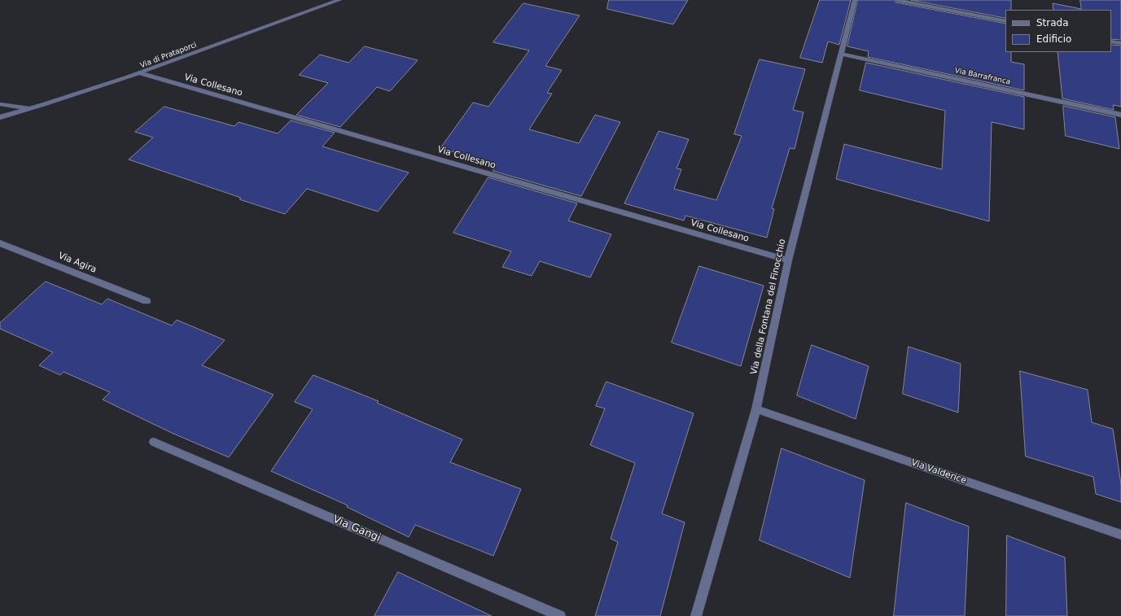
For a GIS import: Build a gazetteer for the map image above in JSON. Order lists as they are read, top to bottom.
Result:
{
  "streets": {
    "street": [
      "Via di Prataporci",
      "Via Barrafranca",
      "Via Collesano",
      "Via Agira",
      "Via della Fontana del Finocchio",
      "Via Valderice",
      "Via Gangi"
    ]
  },
  "crossings": [
    ["Via di Prataporci", "Via Collesano"],
    ["Via Barrafranca", "Via della Fontana del Finocchio"],
    ["Via Collesano", "Via della Fontana del Finocchio"],
    ["Via della Fontana del Finocchio", "Via Valderice"]
  ],
  "legend": ["Strada", "Edificio"]
}
